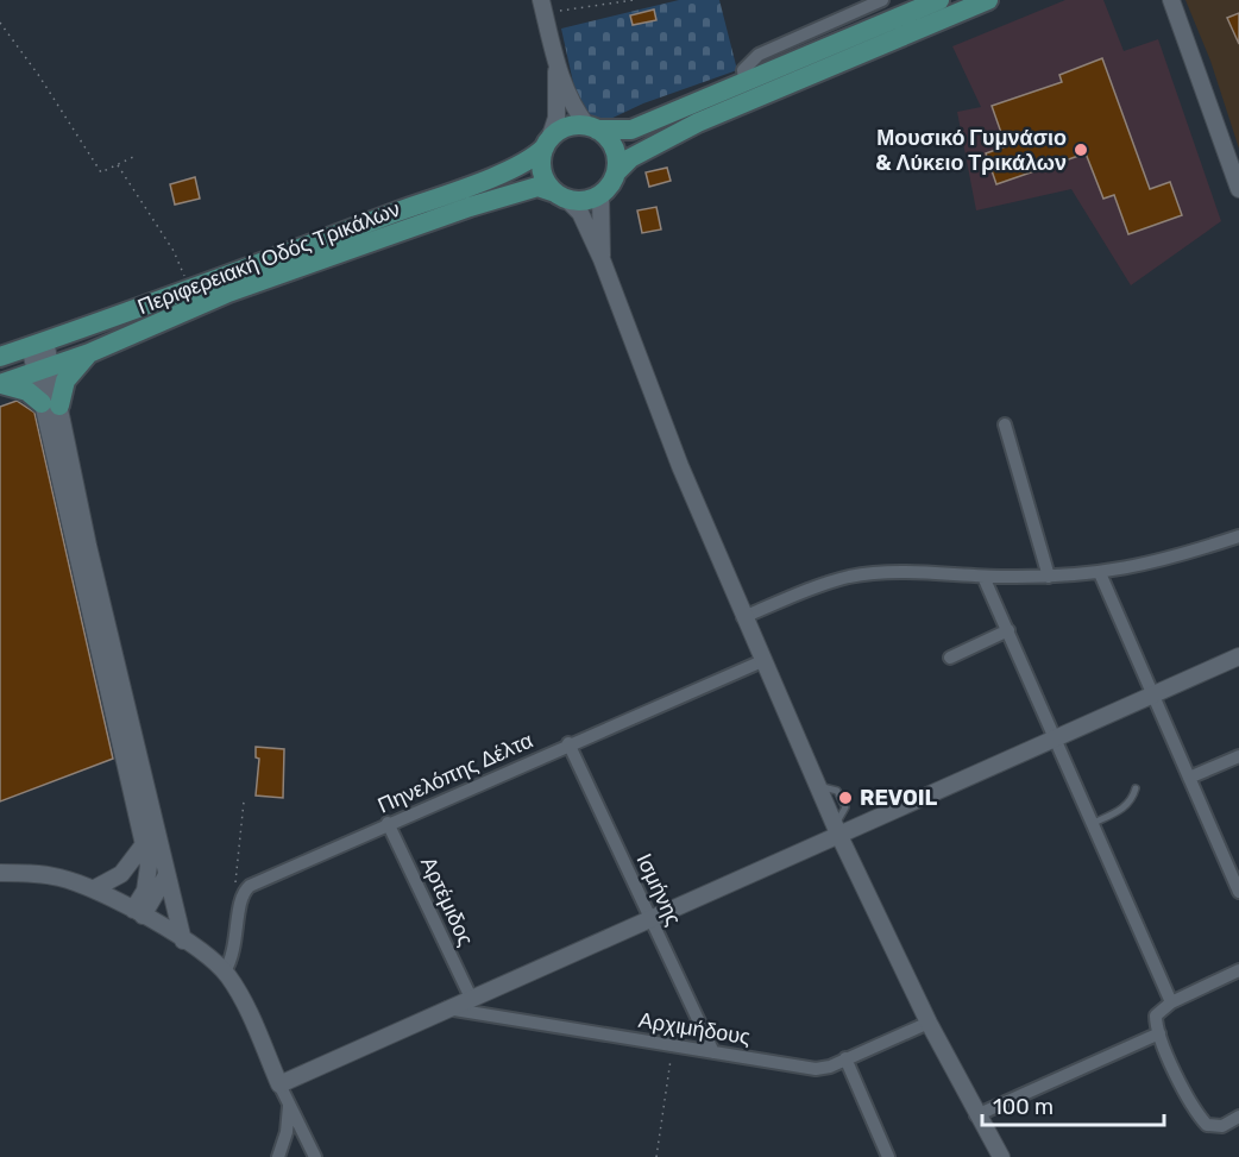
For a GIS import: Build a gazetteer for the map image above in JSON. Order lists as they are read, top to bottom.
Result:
{
  "streets": {
    "main road": ["Περιφερειακή Οδός Τρικάλων"],
    "street": [
      "Πηνελόπης Δέλτα",
      "Ισμήνης",
      "Αρτέμιδος",
      "Αρχιμήδους"
    ]
  },
  "crossings": [
    ["Πηνελόπης Δέλτα", "Ισμήνης"],
    ["Πηνελόπης Δέλτα", "Αρτέμιδος"],
    ["Ισμήνης", "Αρχιμήδους"]
  ],
  "places": ["Μουσικό Γυμνάσιο & Λύκειο Τρικάλων", "REVOIL"],
  "scale_bar": "100 m"
}
